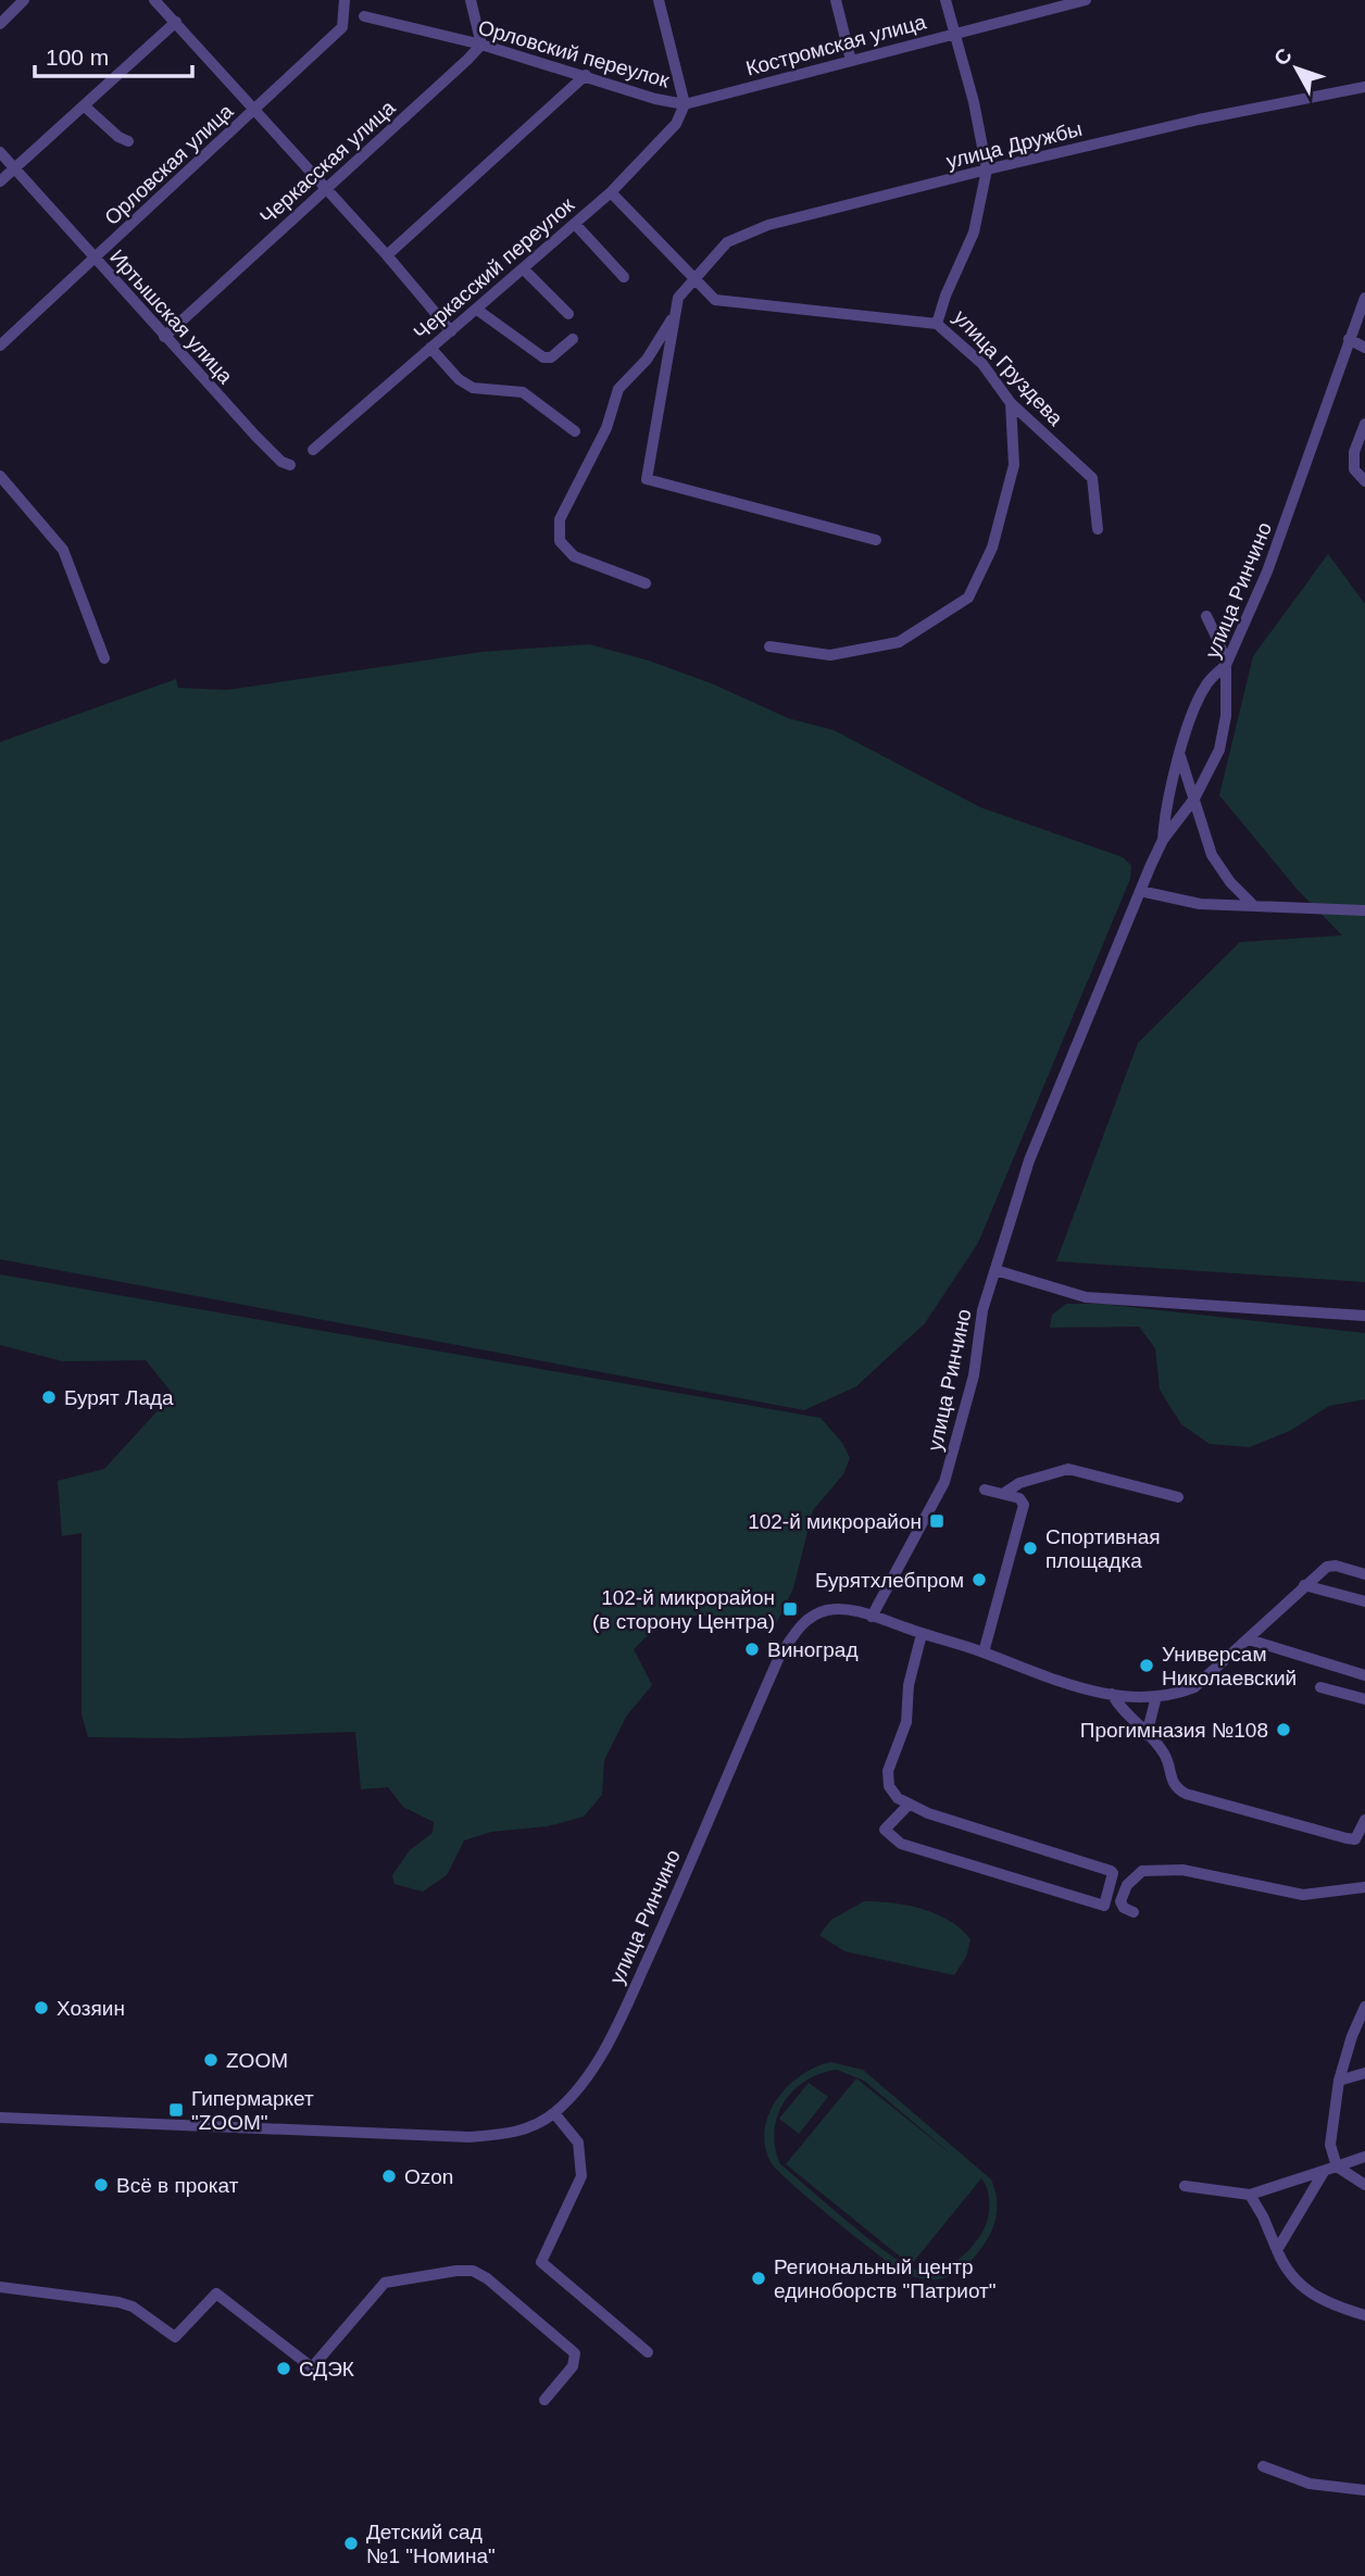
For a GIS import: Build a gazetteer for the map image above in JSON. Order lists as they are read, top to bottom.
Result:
{
  "streets": {
    "street": [
      "Костромская улица",
      "Орловский переулок",
      "улица Дружбы",
      "Черкасская улица",
      "Орловская улица",
      "Черкасский переулок",
      "Иртышская улица",
      "улица Груздева",
      "улица Ринчино"
    ]
  },
  "crossings": [
    ["Костромская улица", "Орловский переулок"],
    ["Костромская улица", "Черкасский переулок"],
    ["Костромская улица", "улица Груздева"],
    ["Орловский переулок", "Черкасская улица"],
    ["Орловский переулок", "Черкасский переулок"],
    ["улица Дружбы", "улица Груздева"],
    ["Черкасская улица", "Иртышская улица"],
    ["Орловская улица", "Иртышская улица"]
  ],
  "places": {
    "other": [
      "Бурят Лада",
      "Спортивная площадка",
      "Бурятхлебпром",
      "Виноград",
      "Универсам Николаевский",
      "Прогимназия №108",
      "Хозяин",
      "ZOOM",
      "Ozon",
      "Всё в прокат",
      "Региональный центр единоборств \"Патриот\"",
      "СДЭК",
      "Детский сад №1 \"Номина\""
    ],
    "transit": ["102-й микрорайон", "102-й микрорайон (в сторону Центра)", "Гипермаркет \"ZOOM\""]
  },
  "scale_bar": "100 m",
  "north": "top left"
}
